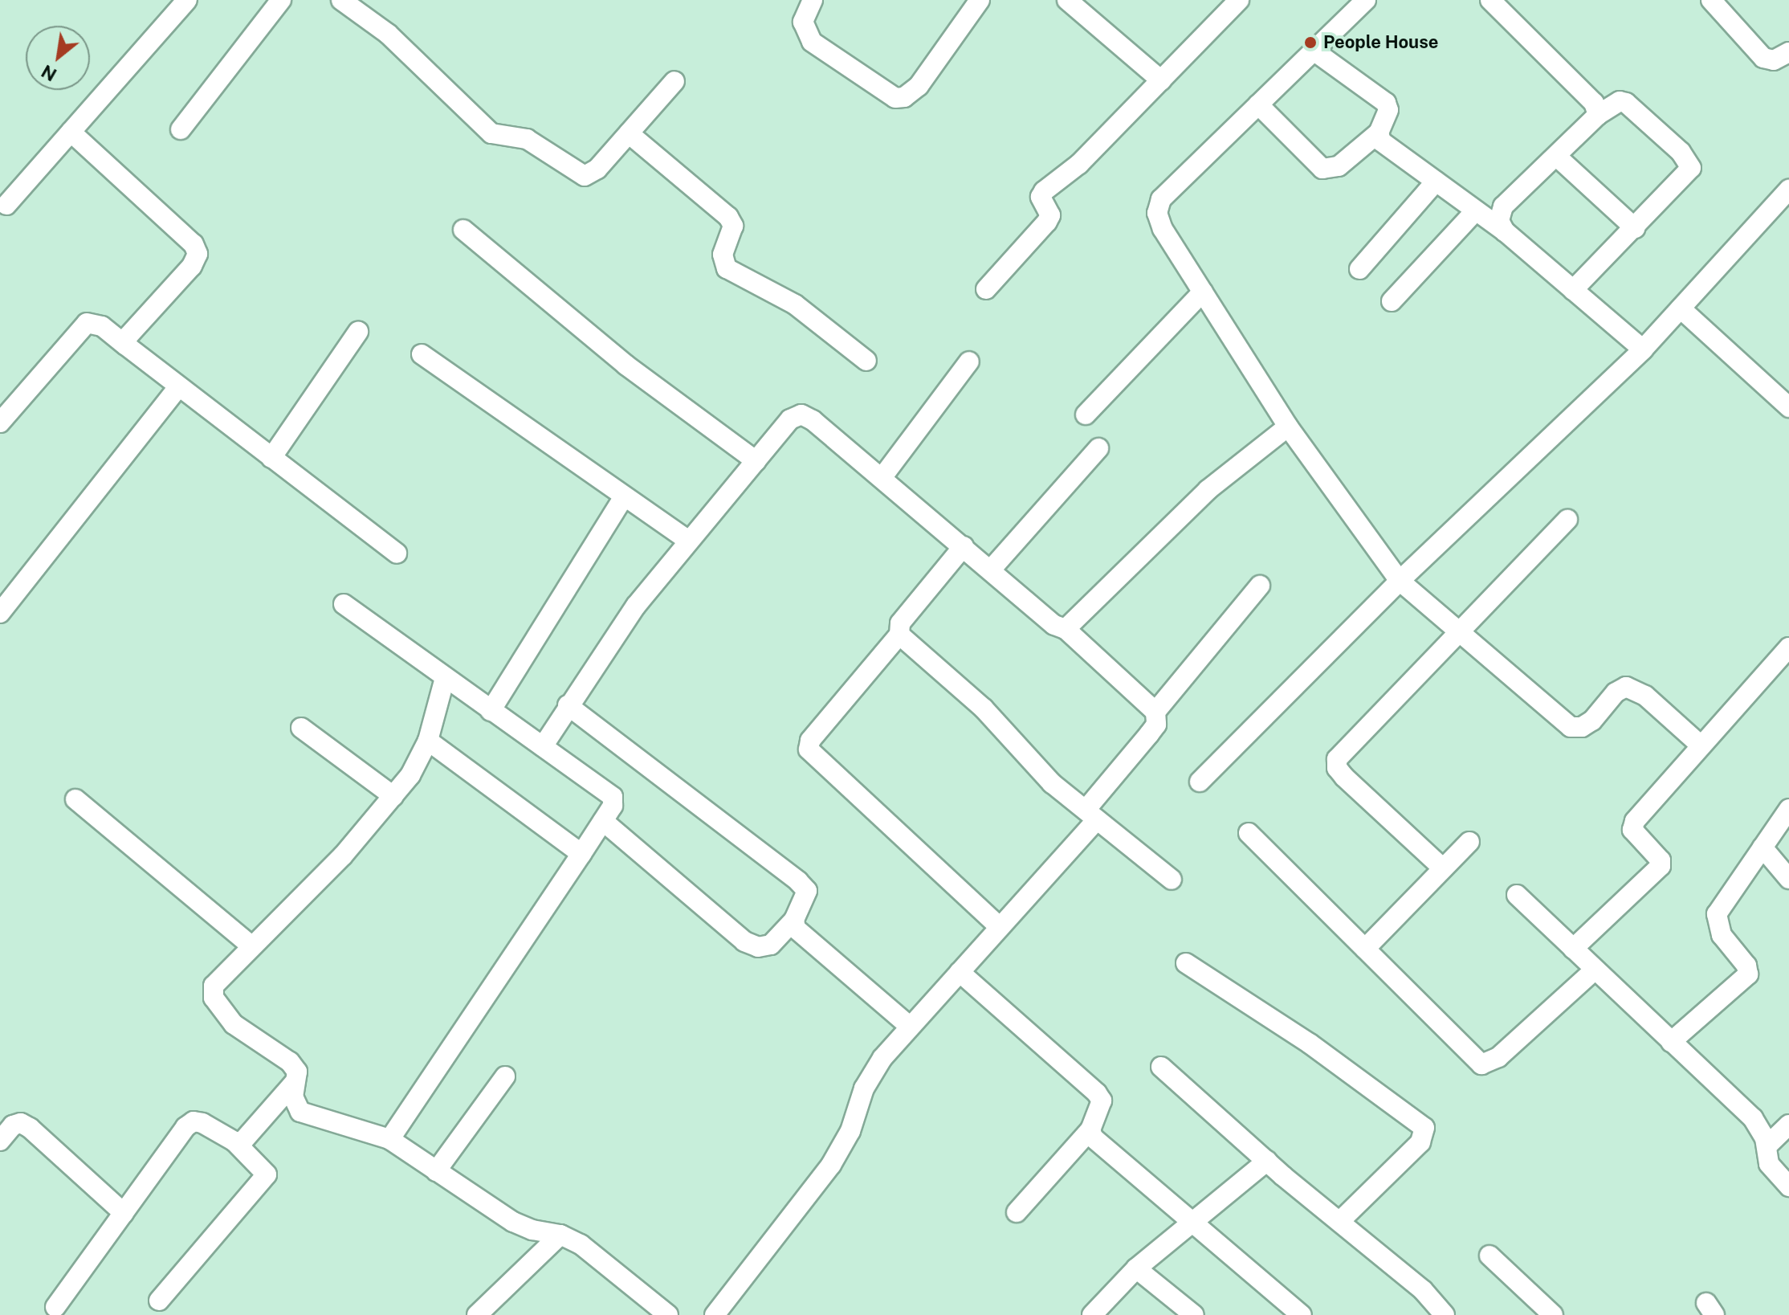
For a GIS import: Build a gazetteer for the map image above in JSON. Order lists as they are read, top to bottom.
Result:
{
  "places": ["People House"],
  "north": "bottom left"
}
